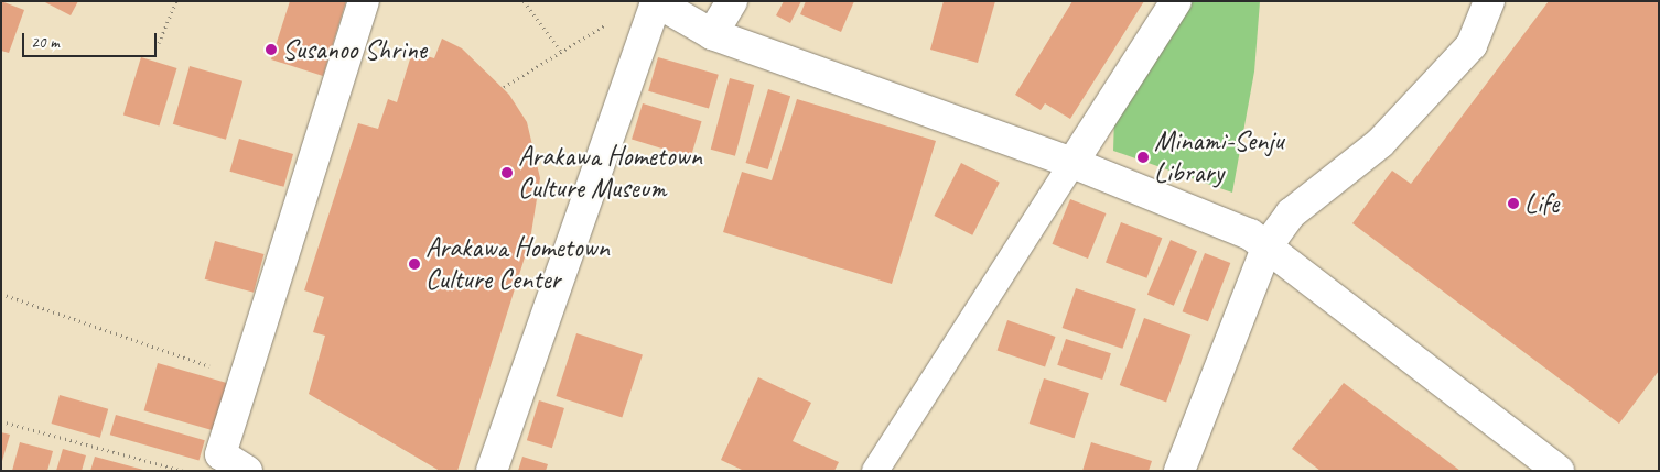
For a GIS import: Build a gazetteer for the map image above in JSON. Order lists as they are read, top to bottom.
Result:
{
  "places": [
    "Susanoo Shrine",
    "Minami-Senju Library",
    "Arakawa Hometown Culture Museum",
    "Life",
    "Arakawa Hometown Culture Center"
  ],
  "scale_bar": "20 m"
}
